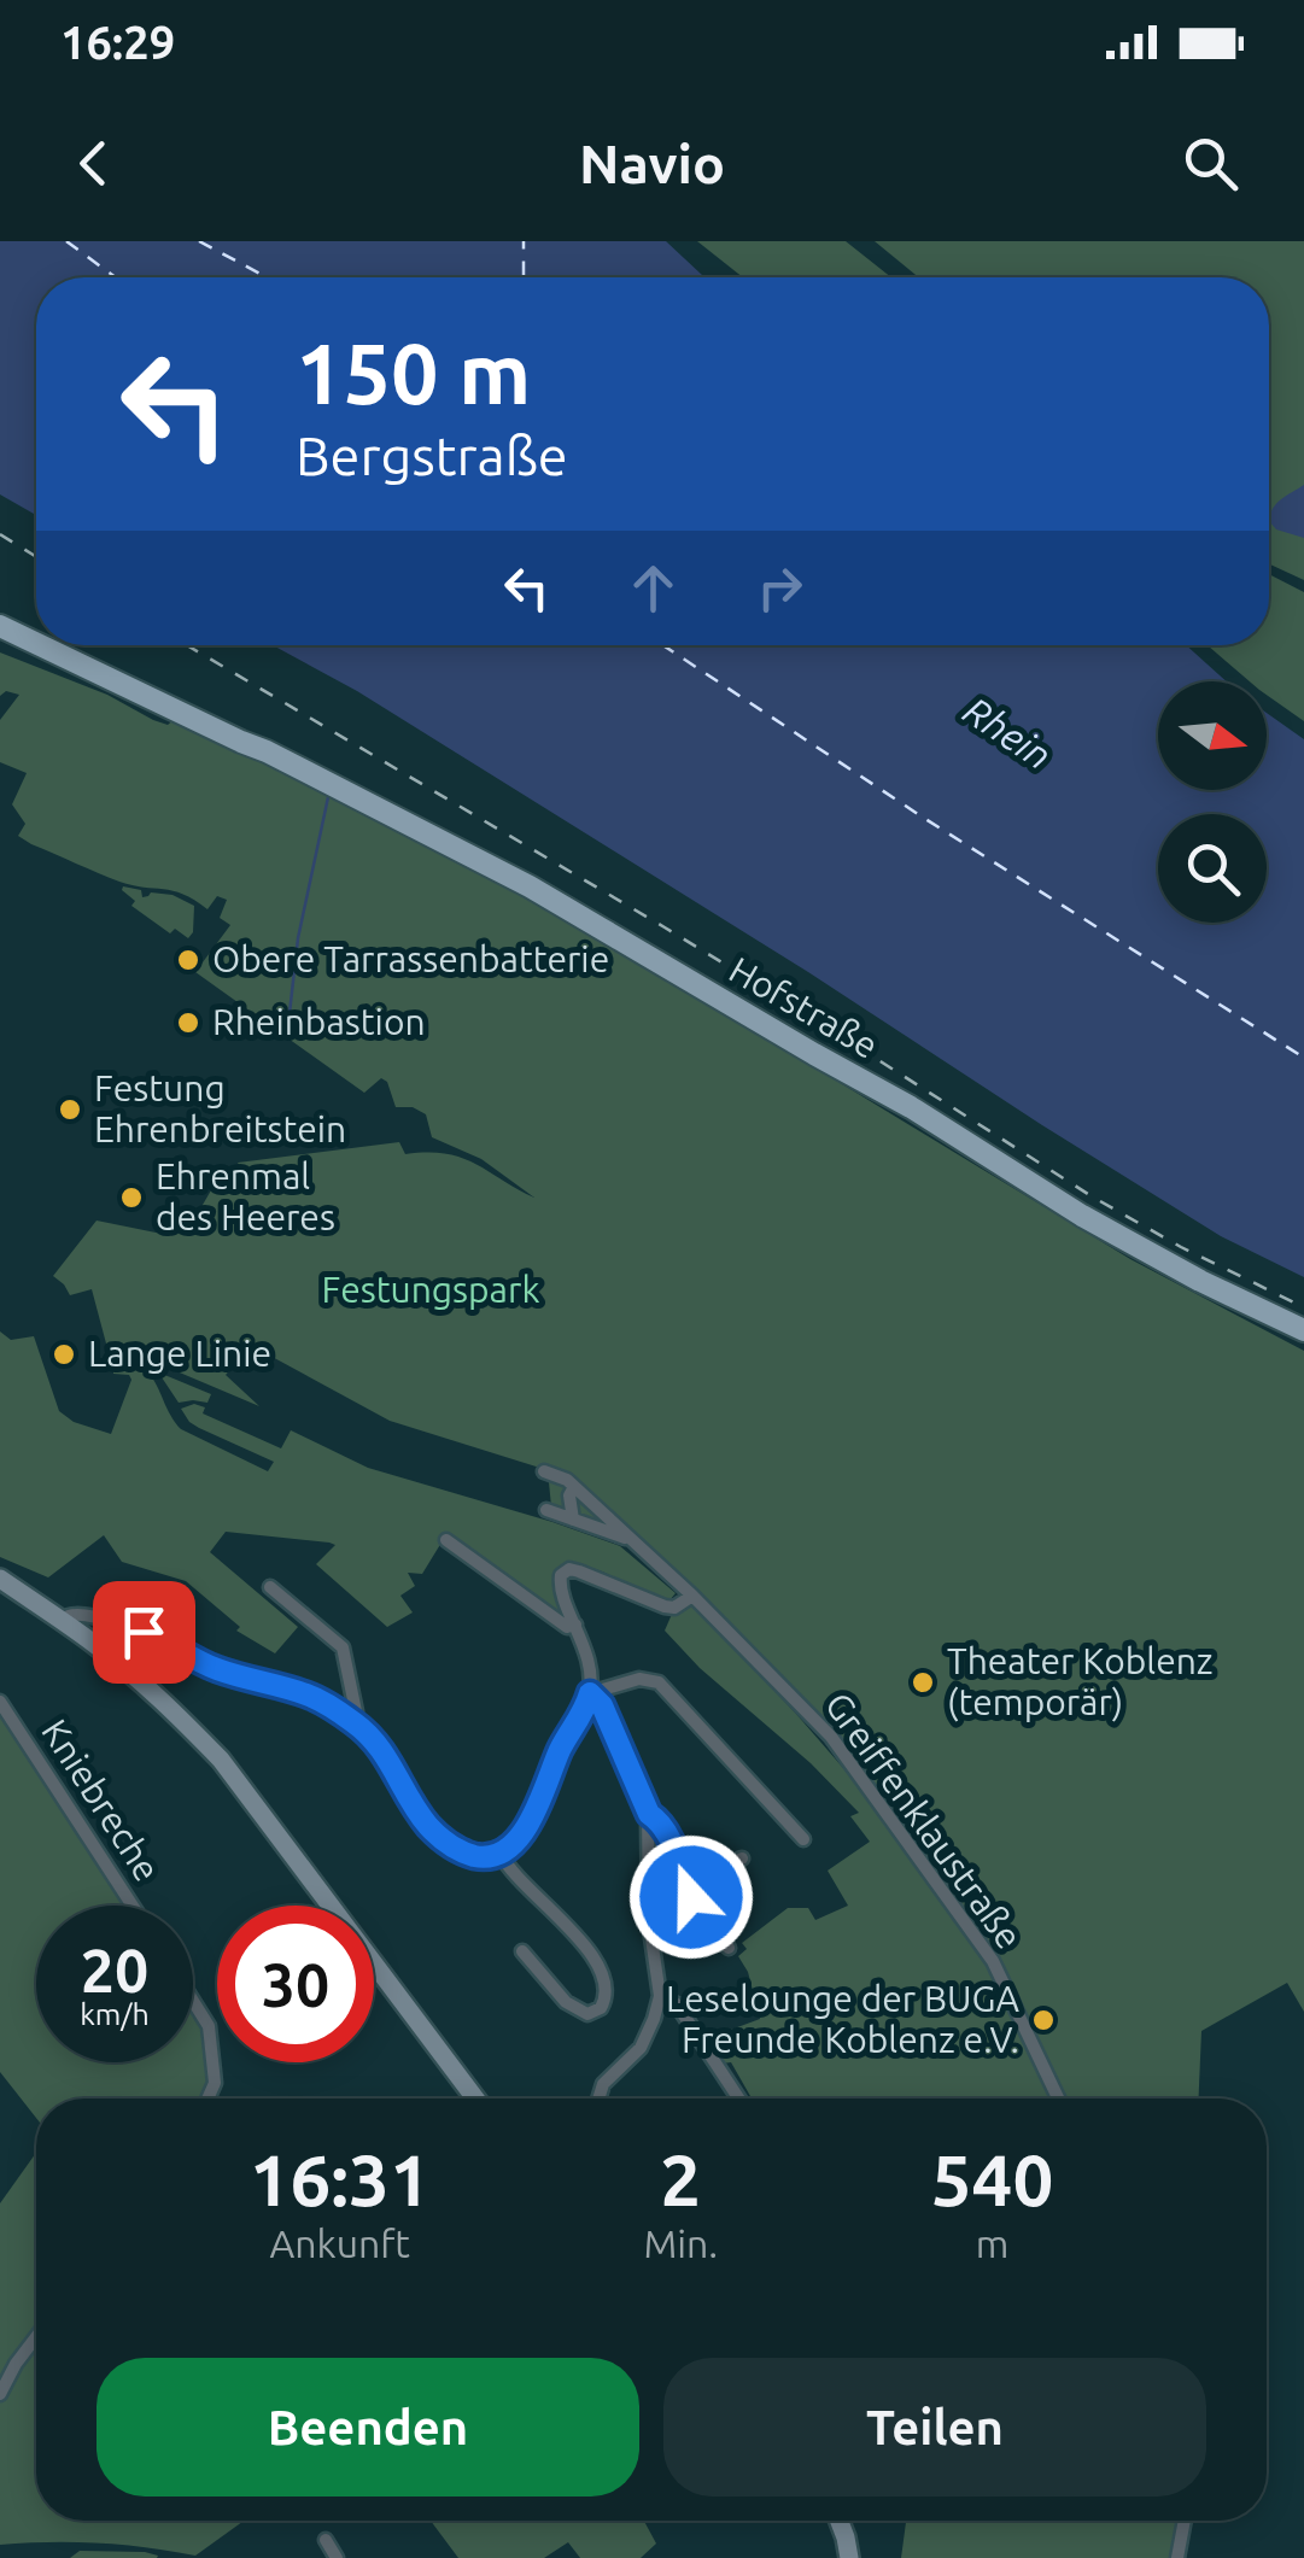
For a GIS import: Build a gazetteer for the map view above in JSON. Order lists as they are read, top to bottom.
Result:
{
  "streets": {
    "main road": ["Hofstraße"],
    "street": ["Kniebreche", "Greiffenklaustraße"]
  },
  "water": ["Rhein"],
  "parks": ["Festungspark"],
  "places": [
    "Obere Tarrassenbatterie",
    "Rheinbastion",
    "Festung Ehrenbreitstein",
    "Ehrenmal des Heeres",
    "Lange Linie",
    "Theater Koblenz (temporär)",
    "Leselounge der BUGA Freunde Koblenz e.V."
  ],
  "north": "right",
  "page": {
    "status": "16:29",
    "header": "Navio",
    "turn": ["150 m", "Bergstraße"],
    "speed": "20 km/h",
    "limit": "30",
    "eta": [
      "16:31",
      "Ankunft",
      "2",
      "Min.",
      "540",
      "m"
    ],
    "buttons": ["Beenden", "Teilen"]
  }
}
